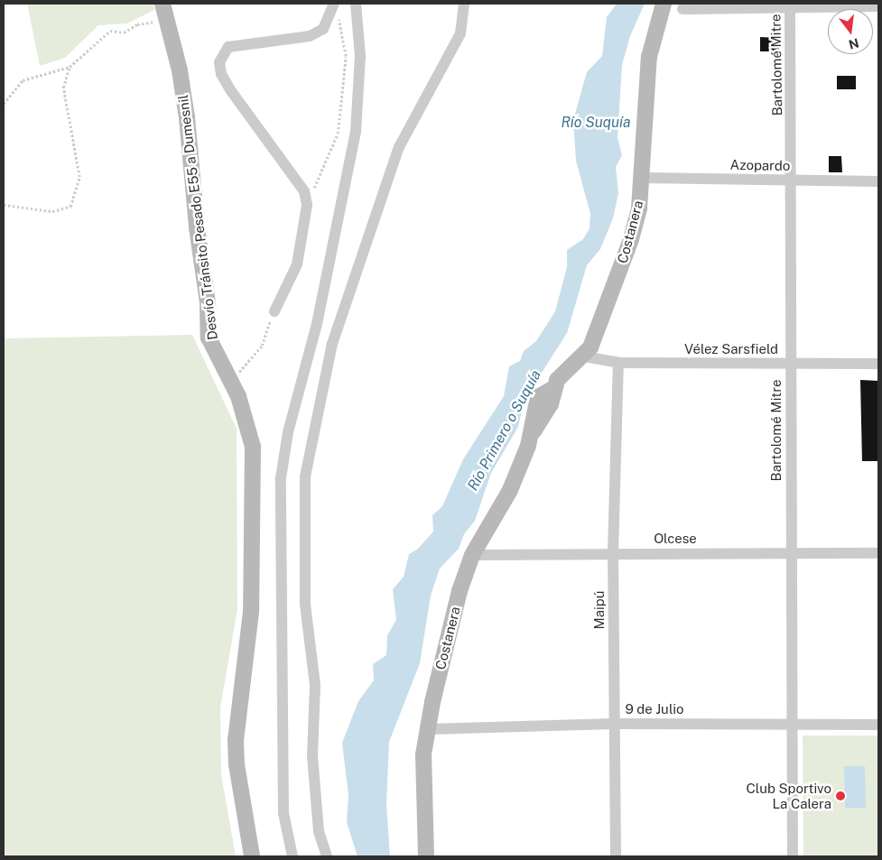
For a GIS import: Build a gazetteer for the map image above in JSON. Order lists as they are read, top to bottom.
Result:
{
  "streets": {
    "street": [
      "Bartolomé Mitre",
      "Azopardo",
      "Desvío Tránsito Pesado E55 a Dumesnil",
      "Costanera",
      "Vélez Sarsfield",
      "Olcese",
      "Maipú",
      "9 de Julio"
    ]
  },
  "crossings": [
    ["Bartolomé Mitre", "Azopardo"],
    ["Bartolomé Mitre", "Vélez Sarsfield"],
    ["Bartolomé Mitre", "Olcese"],
    ["Bartolomé Mitre", "9 de Julio"],
    ["Azopardo", "Costanera"],
    ["Costanera", "Vélez Sarsfield"],
    ["Costanera", "Olcese"],
    ["Costanera", "9 de Julio"],
    ["Vélez Sarsfield", "Maipú"],
    ["Olcese", "Maipú"],
    ["Maipú", "9 de Julio"]
  ],
  "water": ["Río Suquía", "Río Primero o Suquía"],
  "places": ["Club Sportivo La Calera"],
  "north": "bottom"
}
